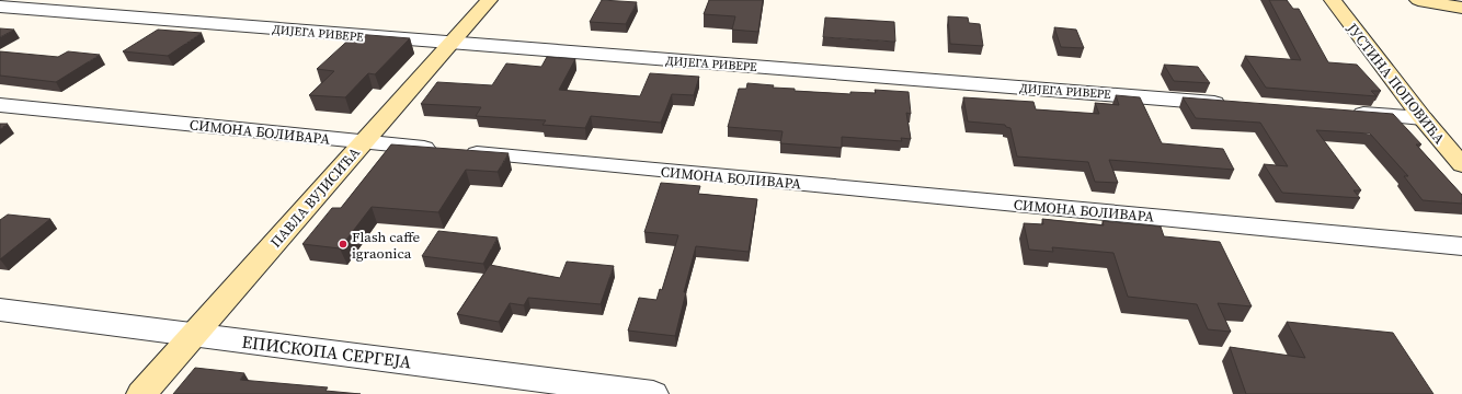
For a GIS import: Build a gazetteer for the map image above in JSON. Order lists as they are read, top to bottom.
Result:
{
  "streets": {
    "street": [
      "ДИЈЕГА РИВЕРЕ",
      "ЈУСТИНА ПОПОВИЋА",
      "СИМОНА БОЛИВАРА",
      "ПАВЛА ВУЈИСИЋА",
      "ЕПИСКОПА СЕРГЕЈА"
    ]
  },
  "crossings": [
    ["ДИЈЕГА РИВЕРЕ", "ПАВЛА ВУЈИСИЋА"],
    ["СИМОНА БОЛИВАРА", "ПАВЛА ВУЈИСИЋА"],
    ["ПАВЛА ВУЈИСИЋА", "ЕПИСКОПА СЕРГЕЈА"]
  ],
  "places": ["Flash caffe igraonica"]
}
